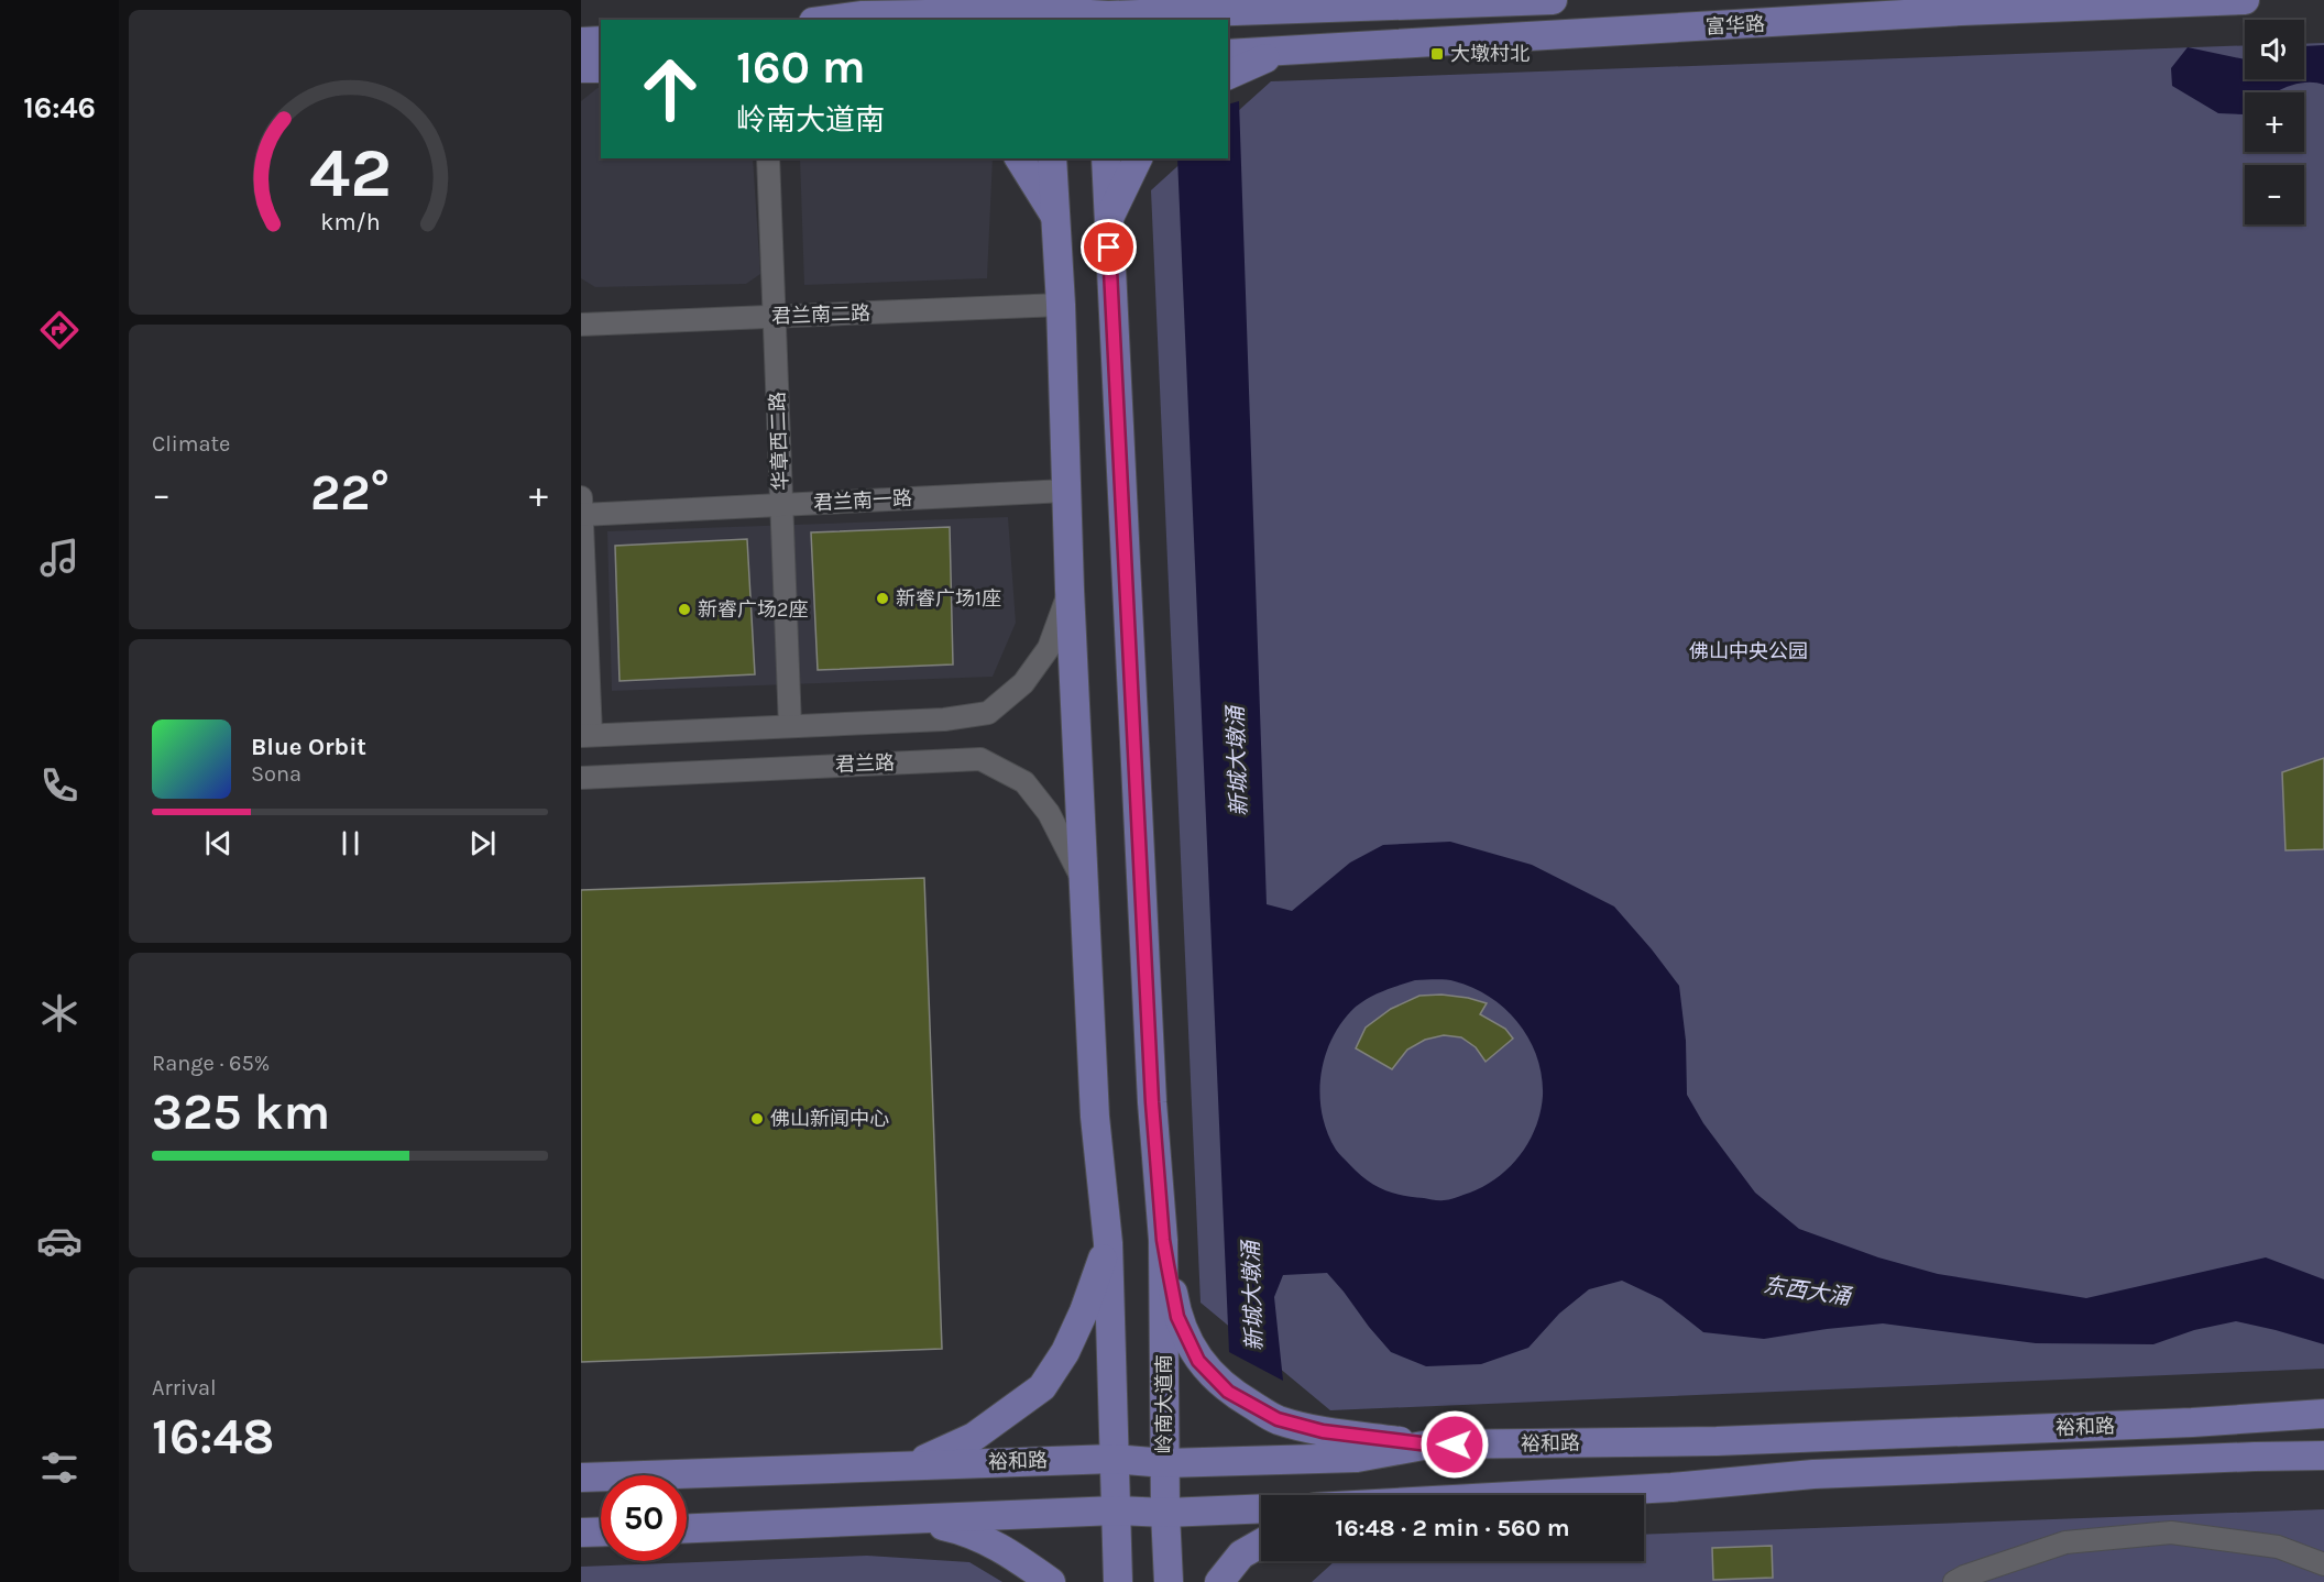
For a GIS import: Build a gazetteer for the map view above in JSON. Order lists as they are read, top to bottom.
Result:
{
  "streets": {
    "main road": ["富华路", "岭南大道南", "裕和路"],
    "street": [
      "君兰南二路",
      "华章西二路",
      "君兰南一路",
      "君兰路"
    ]
  },
  "crossings": [
    ["君兰南二路", "华章西二路"],
    ["华章西二路", "君兰南一路"],
    ["华章西二路", "君兰路"],
    ["岭南大道南", "裕和路"]
  ],
  "water": ["新城大墩涌", "东西大涌"],
  "parks": ["佛山中央公园"],
  "places": {
    "transit": ["大墩村北"],
    "other": ["新睿广场1座", "新睿广场2座", "佛山新闻中心"]
  },
  "page": {
    "tabs": "16:46",
    "map_buttons": ["+", "−"],
    "turn": ["160 m", "岭南大道南"],
    "tile": [
      "Climate",
      ["Range · 65%", "325 km"],
      ["Arrival", "16:48"]
    ],
    "heat": ["−", "22°", "+"],
    "song": ["Blue Orbit", "Sona"],
    "limit": "50",
    "trip": "16:48 · 2 min · 560 m",
    "gauge": ["42", "km/h"]
  }
}
